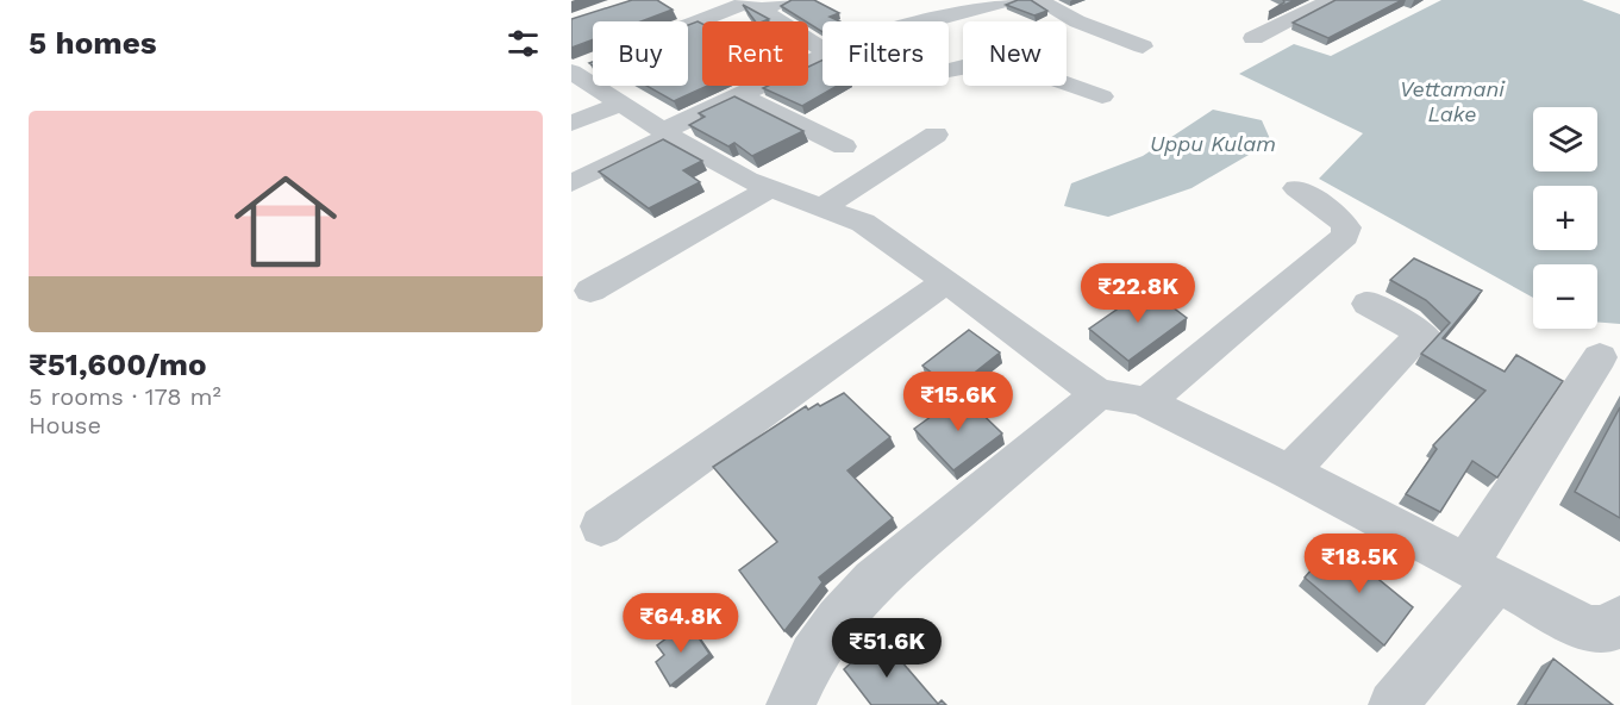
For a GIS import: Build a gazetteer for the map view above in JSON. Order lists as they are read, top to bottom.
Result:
{
  "water": ["Vettamani Lake", "Uppu Kulam"],
  "page": {
    "heading": "5 homes",
    "chip": [
      "Buy",
      "Rent",
      "Filters",
      "New"
    ],
    "list": [
      {
        "name": "₹51,600/mo",
        "note": "5 rooms · 178 m² · House"
      }
    ],
    "map_buttons": ["+", "−"],
    "price": [
      "₹22.8K",
      "₹15.6K",
      "₹18.5K",
      "₹64.8K",
      "₹51.6K"
    ]
  }
}
